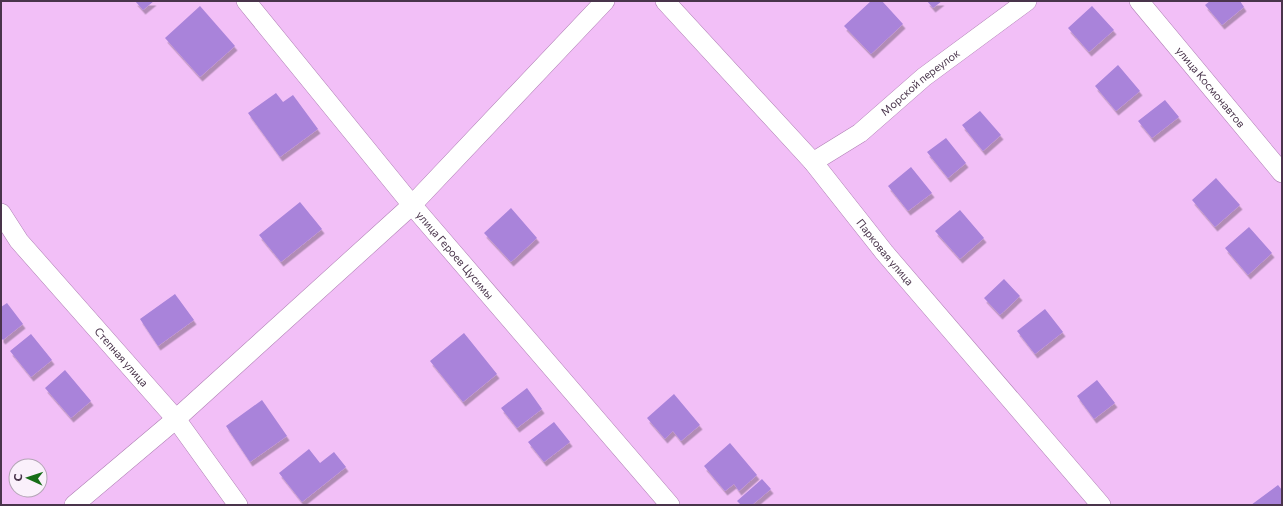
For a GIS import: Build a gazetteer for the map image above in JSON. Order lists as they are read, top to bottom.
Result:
{
  "streets": {
    "street": [
      "Морской переулок",
      "улица Космонавтов",
      "Парковая улица",
      "улица Героев Цусимы",
      "Степная улица"
    ]
  },
  "crossings": [
    ["Морской переулок", "Парковая улица"]
  ],
  "north": "left"
}
